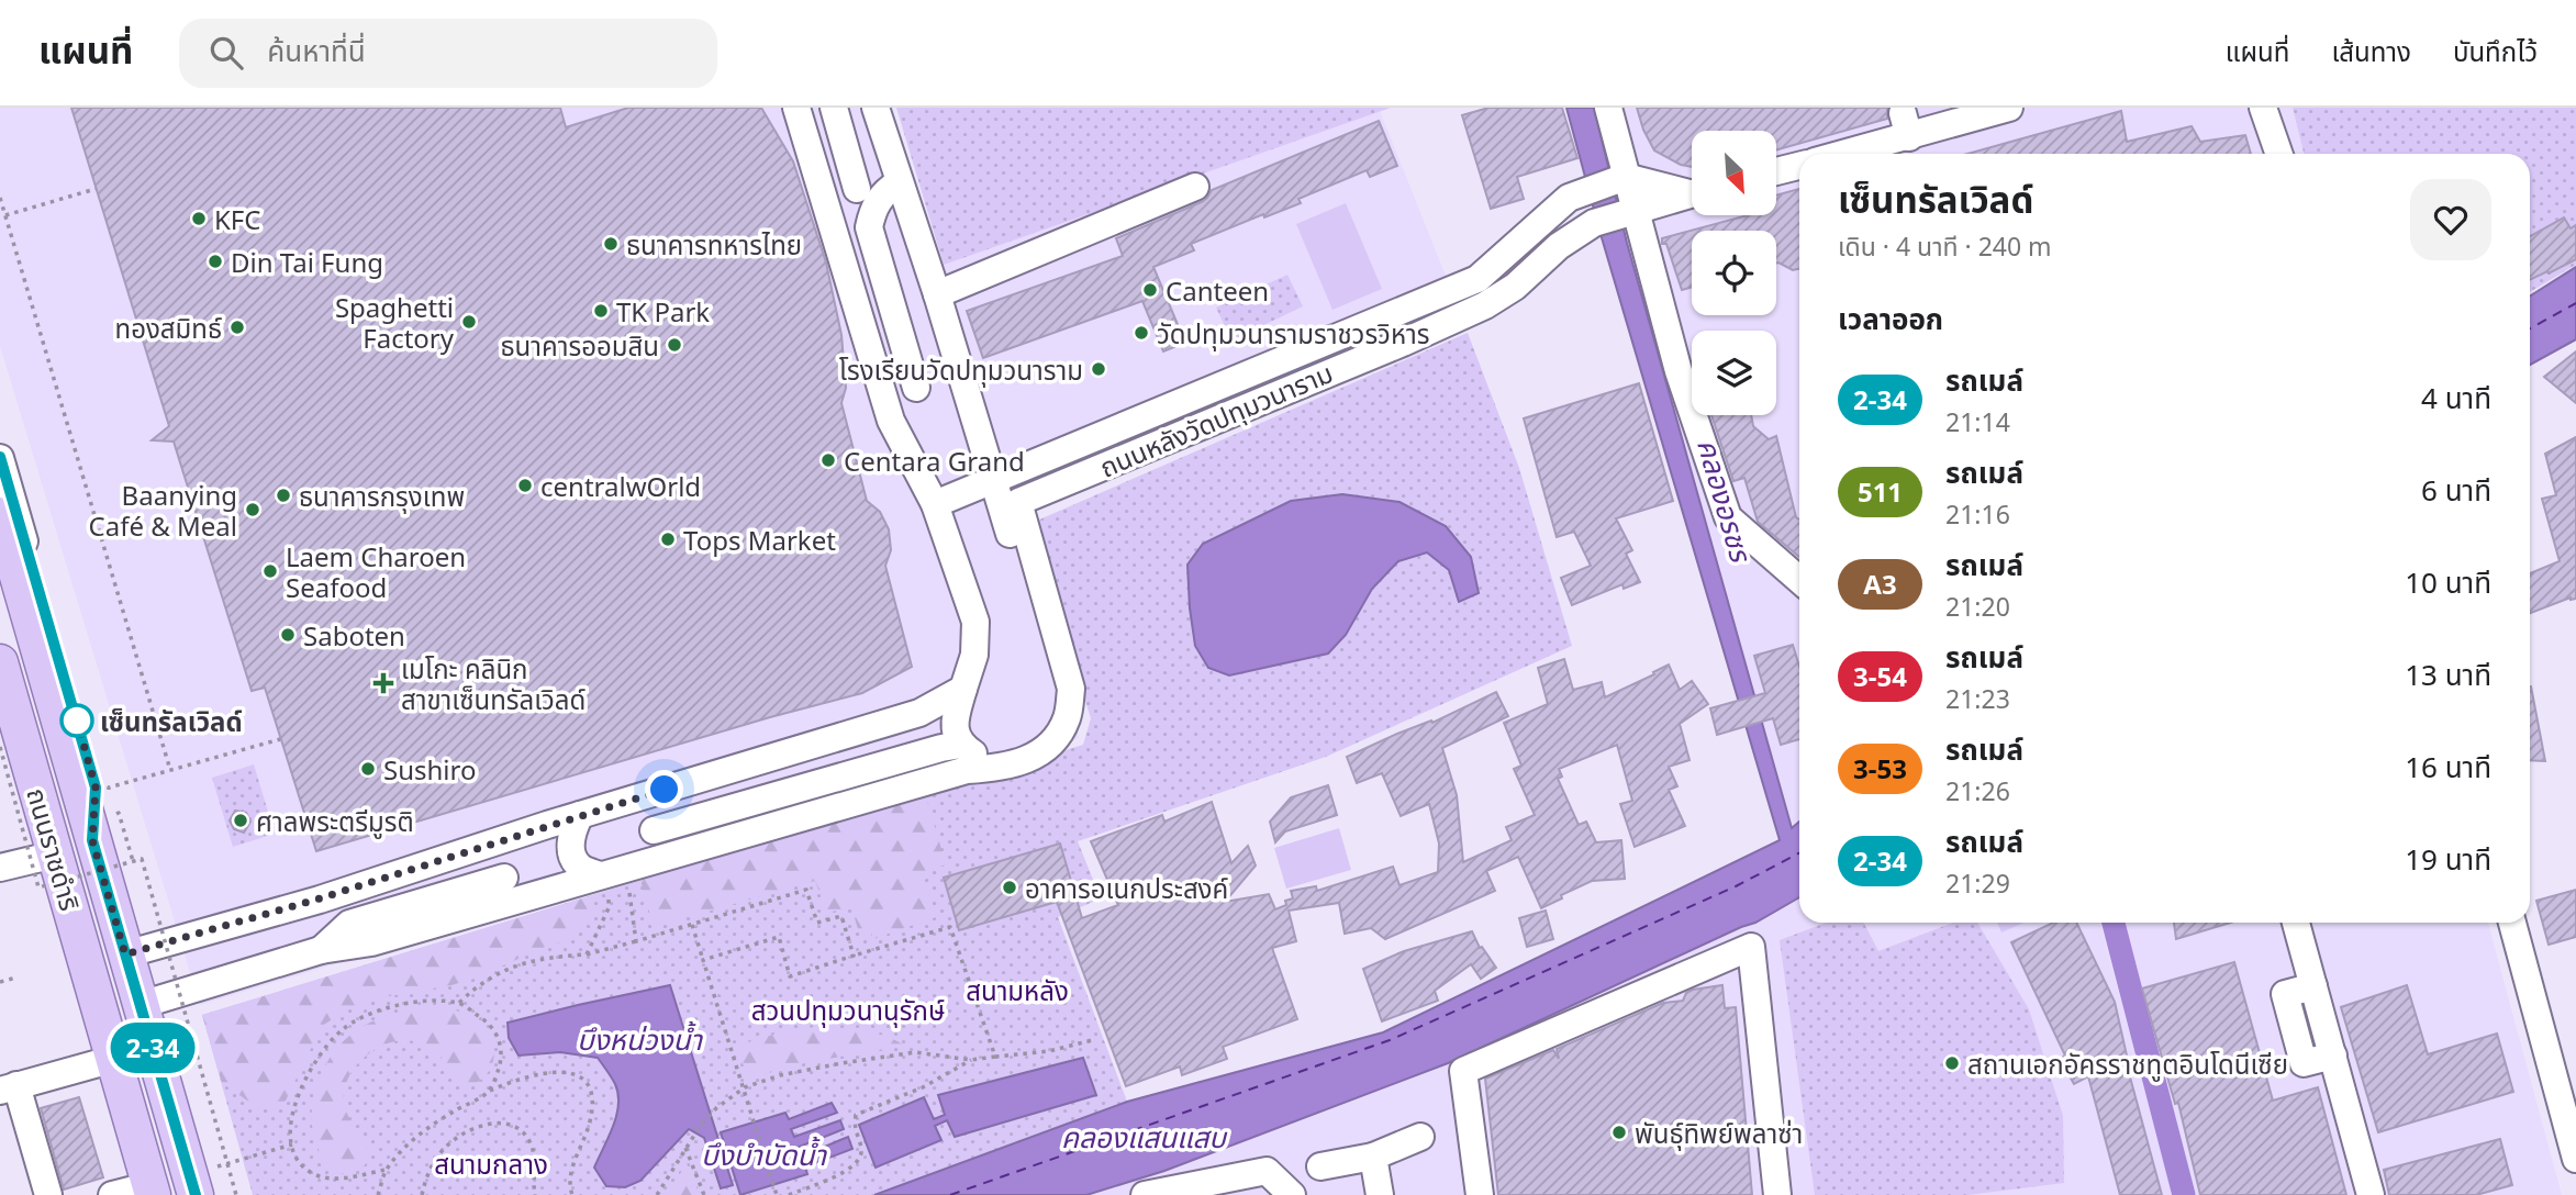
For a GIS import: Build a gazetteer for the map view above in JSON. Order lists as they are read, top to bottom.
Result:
{
  "streets": {
    "main road": ["ถนนราชดำริ"],
    "street": ["ถนนหลังวัดปทุมวนาราม"]
  },
  "water": [
    "คลองอรชร",
    "บึงหน่วงน้ำ",
    "คลองแสนแสบ",
    "บึงบำบัดน้ำ"
  ],
  "parks": ["สนามหลัง", "สวนปทุมวนานุรักษ์", "สนามกลาง"],
  "places": {
    "other": [
      "KFC",
      "ธนาคารทหารไทย",
      "Din Tai Fung",
      "Canteen",
      "TK Park",
      "Spaghetti Factory",
      "ทองสมิทธ์",
      "วัดปทุมวนารามราชวรวิหาร",
      "ธนาคารออมสิน",
      "โรงเรียนวัดปทุมวนาราม",
      "Centara Grand",
      "centralwOrld",
      "ธนาคารกรุงเทพ",
      "Baanying Café & Meal",
      "Tops Market",
      "Laem Charoen Seafood",
      "Saboten",
      "เซ็นทรัลเวิลด์",
      "Sushiro",
      "ศาลพระตรีมูรติ",
      "อาคารอเนกประสงค์",
      "สถานเอกอัครราชทูตอินโดนีเซีย",
      "พันธุ์ทิพย์พลาซ่า"
    ],
    "health": ["เมโกะ คลินิก สาขาเซ็นทรัลเวิลด์"]
  },
  "lines": ["bus line 2-34"],
  "north": "bottom right",
  "page": {
    "header": "แผนที่",
    "search": "ค้นหาที่นี่",
    "nav": ["แผนที่", "เส้นทาง", "บันทึกไว้"],
    "on_map": "2-34",
    "heading": [
      ["เซ็นทรัลเวิลด์", "เดิน · 4 นาที · 240 m"],
      "เวลาออก"
    ],
    "list": [
      {
        "mark": "2-34",
        "name": "รถเมล์",
        "note": "21:14",
        "value": "4 นาที"
      },
      {
        "mark": "511",
        "name": "รถเมล์",
        "note": "21:16",
        "value": "6 นาที"
      },
      {
        "mark": "A3",
        "name": "รถเมล์",
        "note": "21:20",
        "value": "10 นาที"
      },
      {
        "mark": "3-54",
        "name": "รถเมล์",
        "note": "21:23",
        "value": "13 นาที"
      },
      {
        "mark": "3-53",
        "name": "รถเมล์",
        "note": "21:26",
        "value": "16 นาที"
      },
      {
        "mark": "2-34",
        "name": "รถเมล์",
        "note": "21:29",
        "value": "19 นาที"
      }
    ]
  }
}
